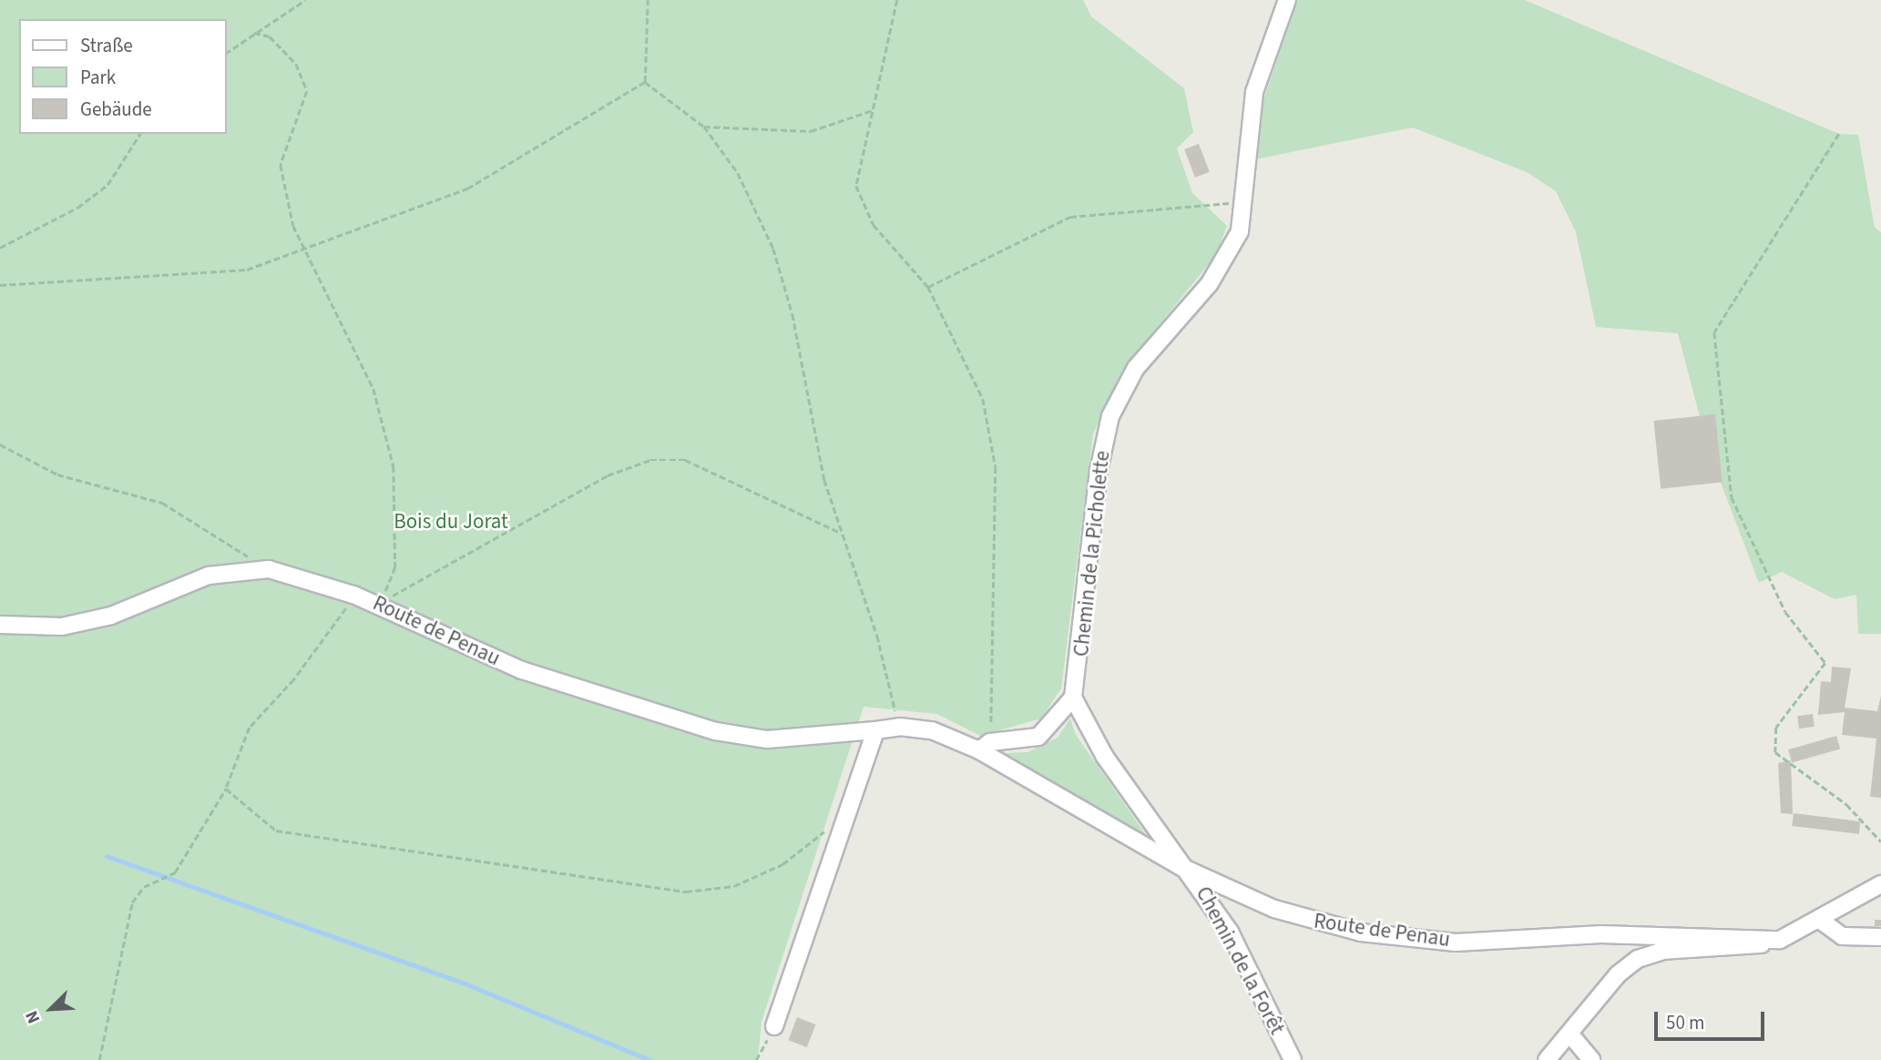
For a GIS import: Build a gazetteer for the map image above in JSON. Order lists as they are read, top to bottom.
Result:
{
  "streets": {
    "street": ["Chemin de la Picholette", "Route de Penau", "Chemin de la Forêt"]
  },
  "crossings": [
    ["Chemin de la Picholette", "Chemin de la Forêt"],
    ["Route de Penau", "Chemin de la Forêt"]
  ],
  "parks": ["Bois du Jorat"],
  "legend": ["Straße", "Park", "Gebäude"],
  "scale_bar": "50 m",
  "north": "bottom left"
}
